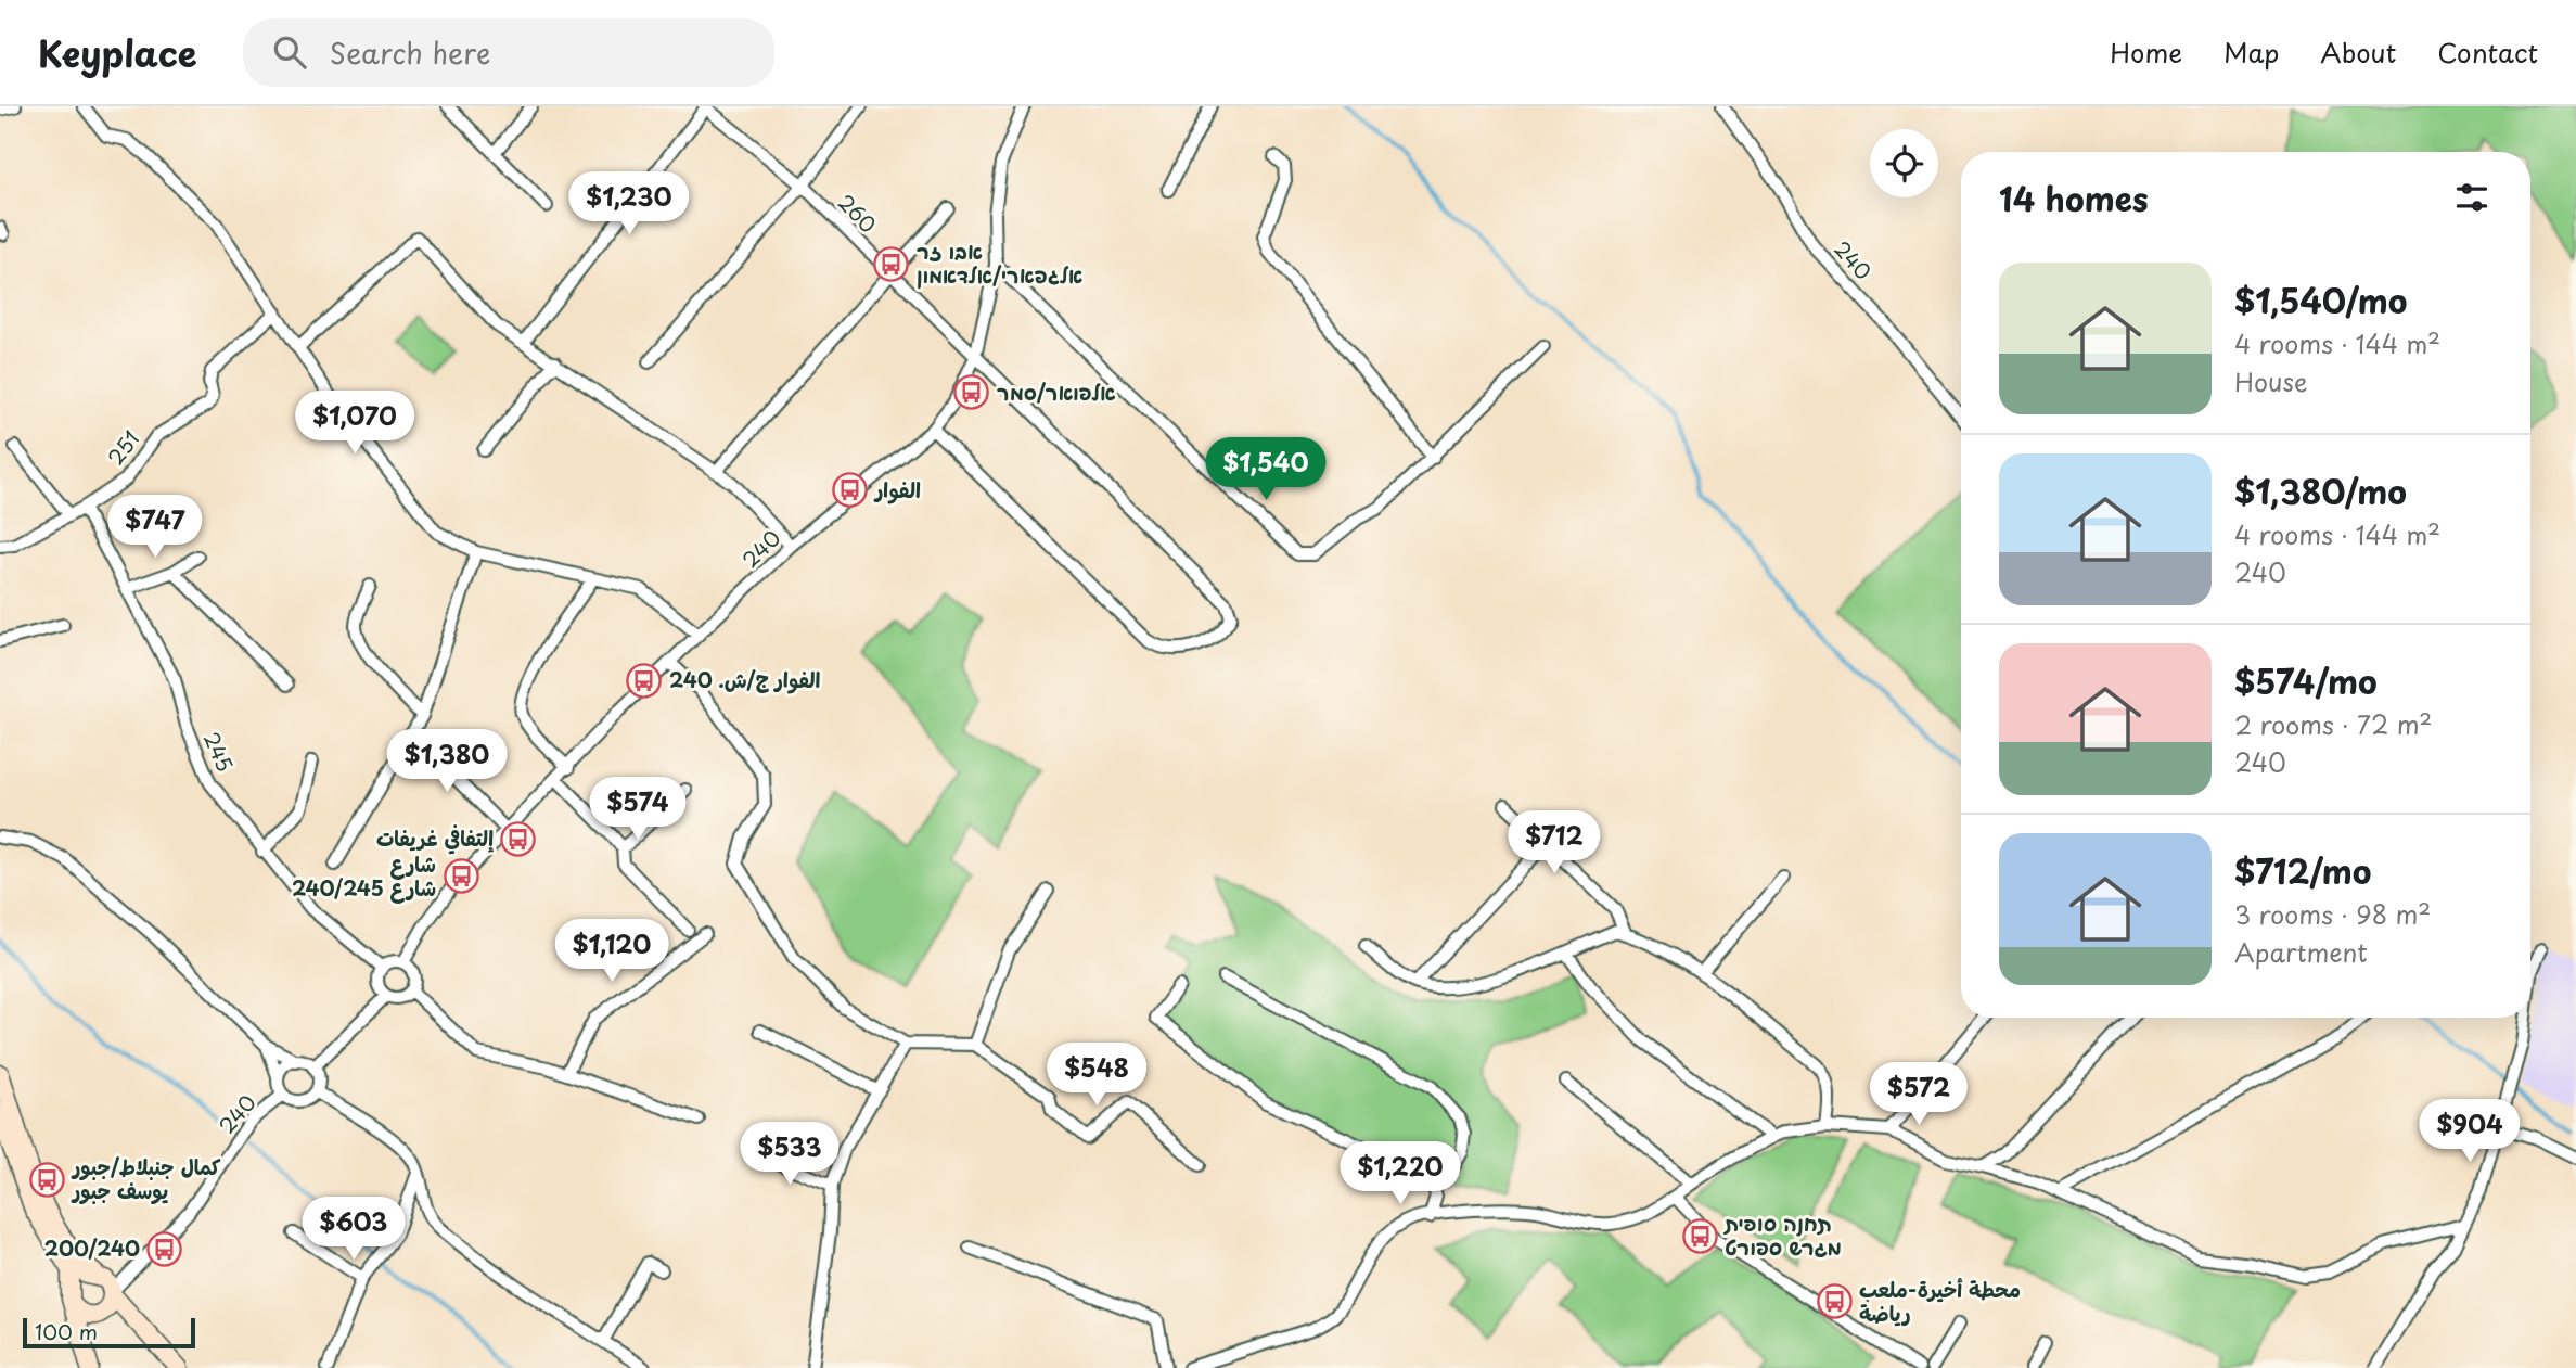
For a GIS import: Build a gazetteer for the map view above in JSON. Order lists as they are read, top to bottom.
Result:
{
  "streets": {
    "street": [
      "260",
      "240",
      "251",
      "245"
    ]
  },
  "crossings": [
    ["260", "240"],
    ["240", "245"],
    ["251", "245"]
  ],
  "places": {
    "bus stop": [
      "אבו זר אלגפארי/אלדאמון",
      "אלפואר/סמר",
      "الفوار",
      "الفوار ج/ش. 240",
      "إلتفافي غريفات",
      "شارع 240/شارع 245",
      "كمال جنبلاط/جبور يوسف جبور",
      "תחנה סופית מגרש ספורט",
      "200/240",
      "محطة أخيرة-ملعب رياضة"
    ]
  },
  "scale_bar": "100 m",
  "page": {
    "header": "Keyplace",
    "search": "Search here",
    "nav": [
      "Home",
      "Map",
      "About",
      "Contact"
    ],
    "heading": "14 homes",
    "price": [
      "$1,230",
      "$1,070",
      "$1,540",
      "$747",
      "$1,380",
      "$574",
      "$712",
      "$1,120",
      "$548",
      "$572",
      "$904",
      "$533",
      "$1,220",
      "$603"
    ],
    "list": [
      {
        "name": "$1,540/mo",
        "note": "4 rooms · 144 m² · House"
      },
      {
        "name": "$1,380/mo",
        "note": "4 rooms · 144 m² · 240"
      },
      {
        "name": "$574/mo",
        "note": "2 rooms · 72 m² · 240"
      },
      {
        "name": "$712/mo",
        "note": "3 rooms · 98 m² · Apartment"
      }
    ],
    "scale": "100 m"
  }
}
